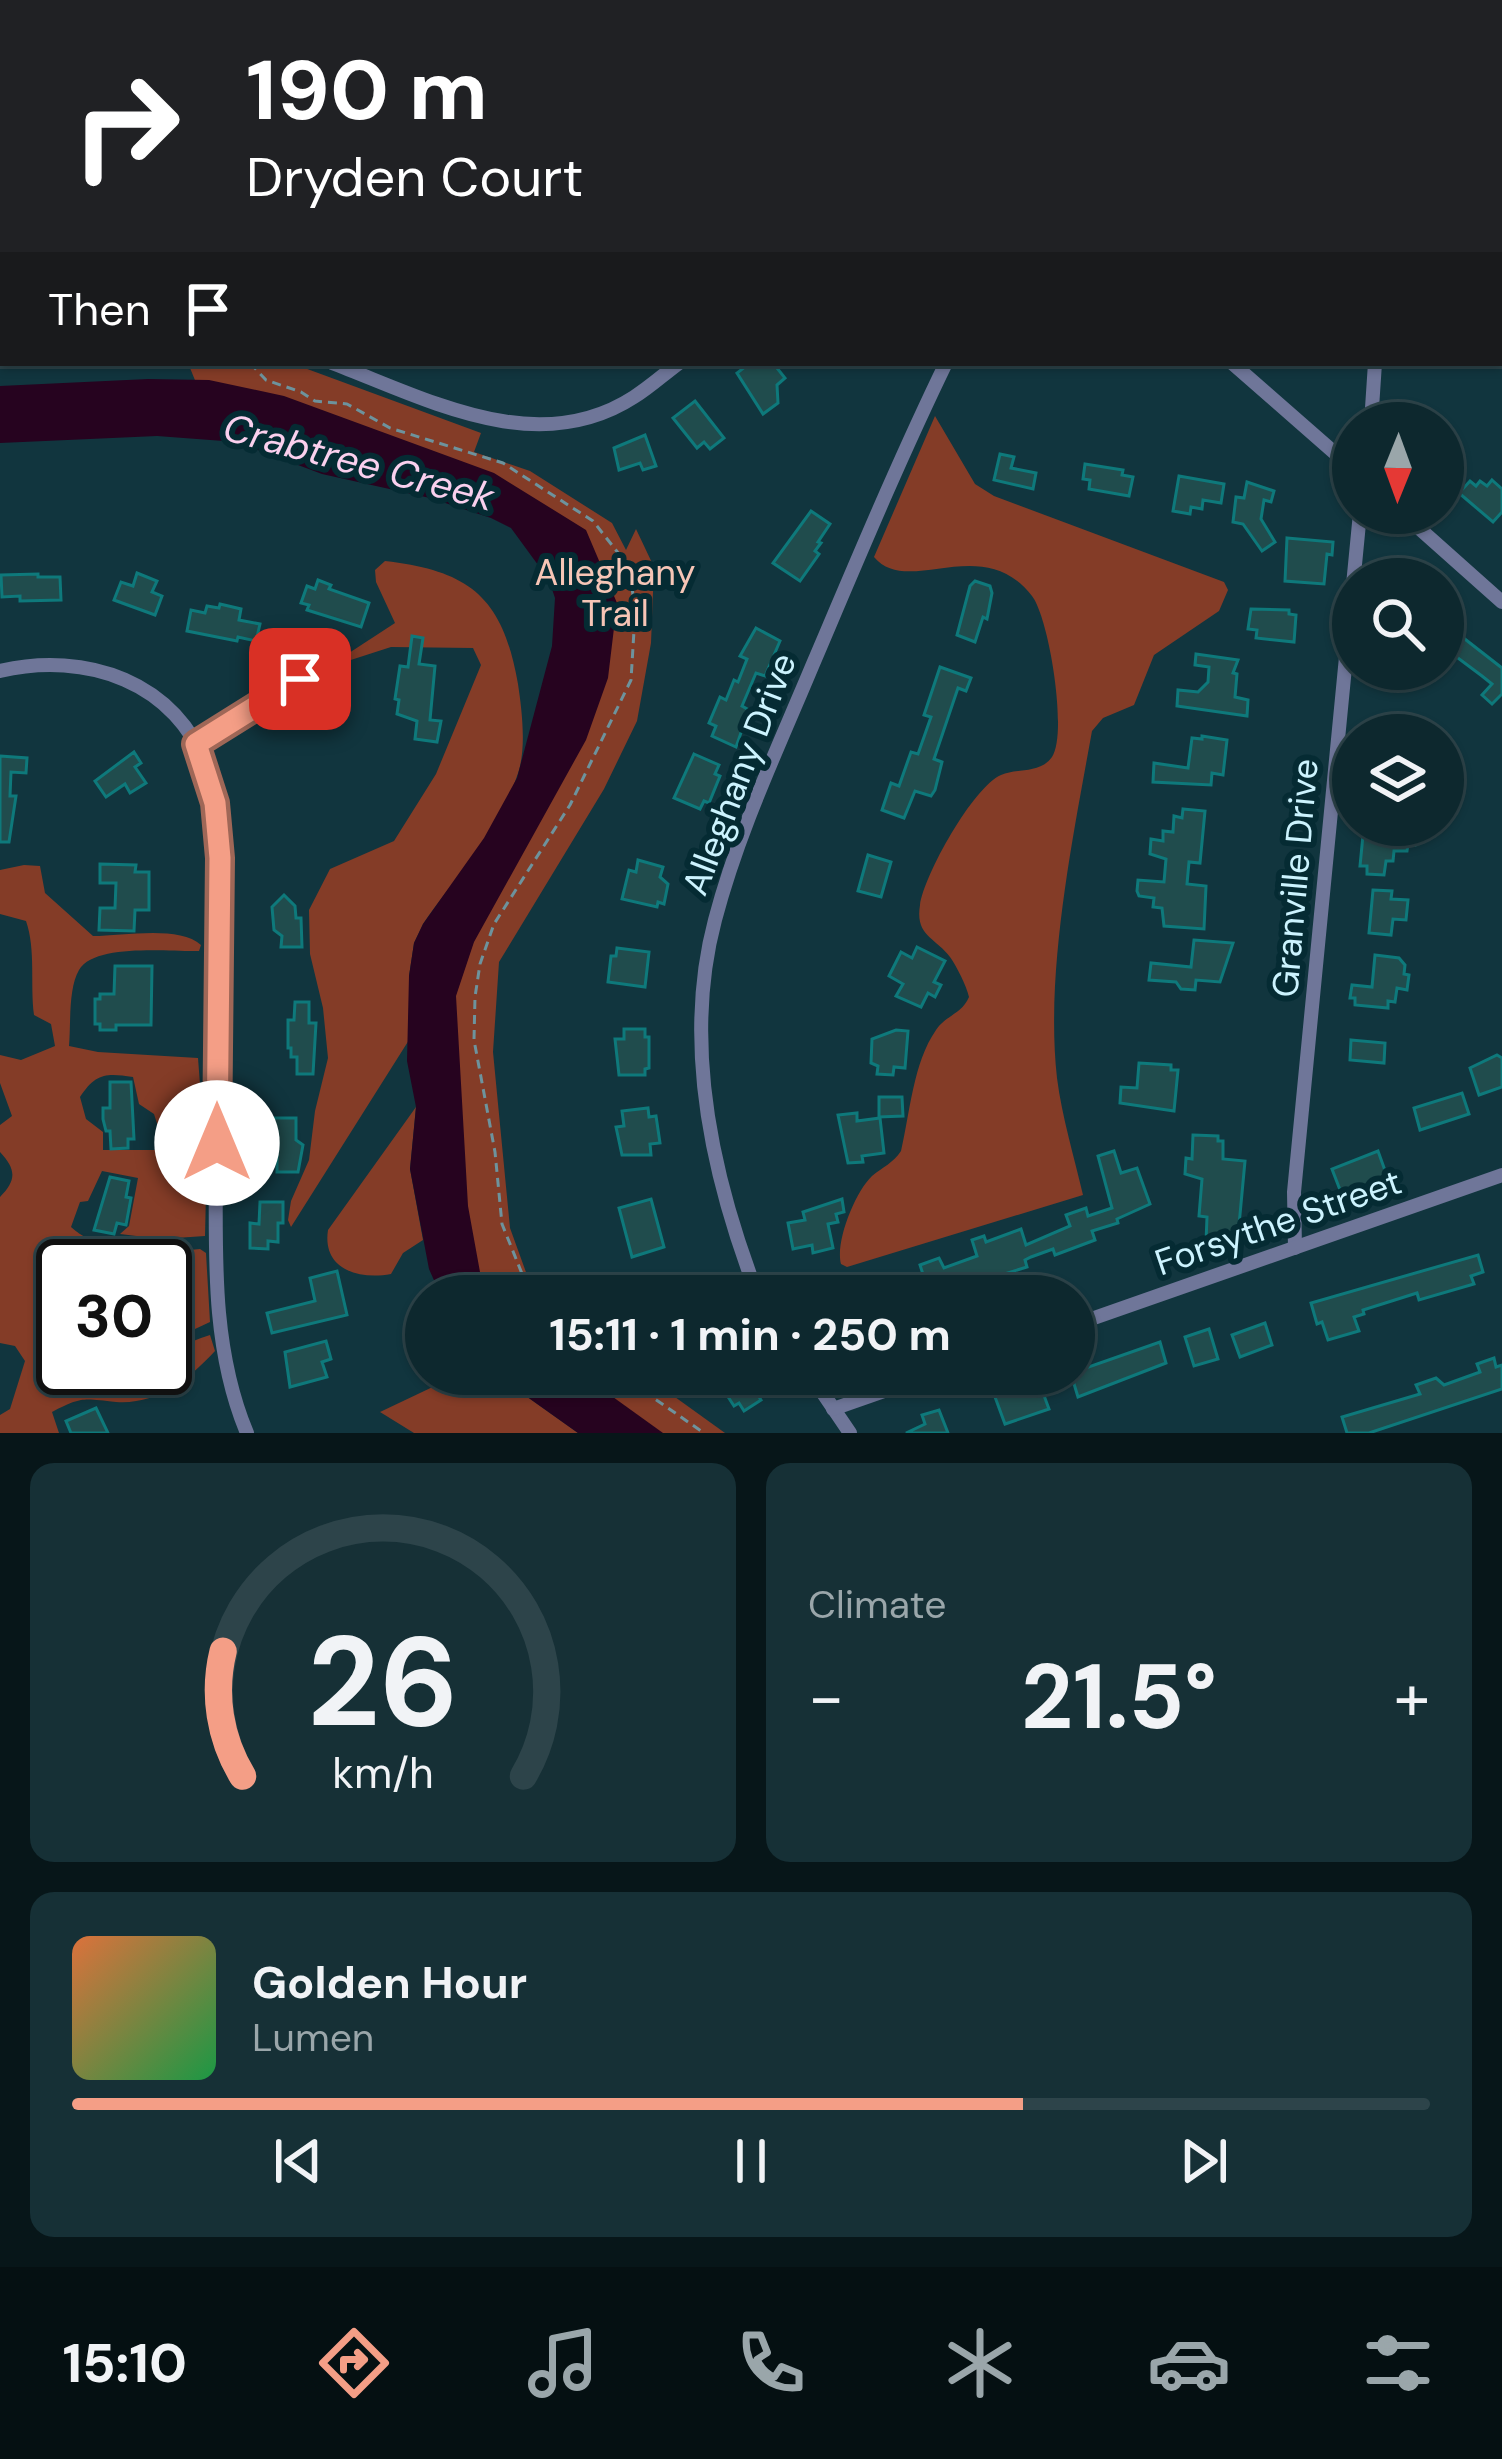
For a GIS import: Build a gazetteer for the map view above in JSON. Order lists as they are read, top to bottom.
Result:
{
  "streets": {
    "street": ["Alleghany Drive", "Granville Drive", "Forsythe Street"]
  },
  "crossings": [
    ["Granville Drive", "Forsythe Street"]
  ],
  "water": ["Crabtree Creek"],
  "parks": ["Alleghany Trail"],
  "north": "bottom",
  "page": {
    "turn": ["190 m", "Dryden Court"],
    "then": "Then",
    "limit": "30",
    "trip": "15:11 · 1 min · 250 m",
    "tile": "Climate",
    "heat": ["−", "21.5°", "+"],
    "song": ["Golden Hour", "Lumen"],
    "tabs": "15:10",
    "gauge": ["26", "km/h"]
  }
}
